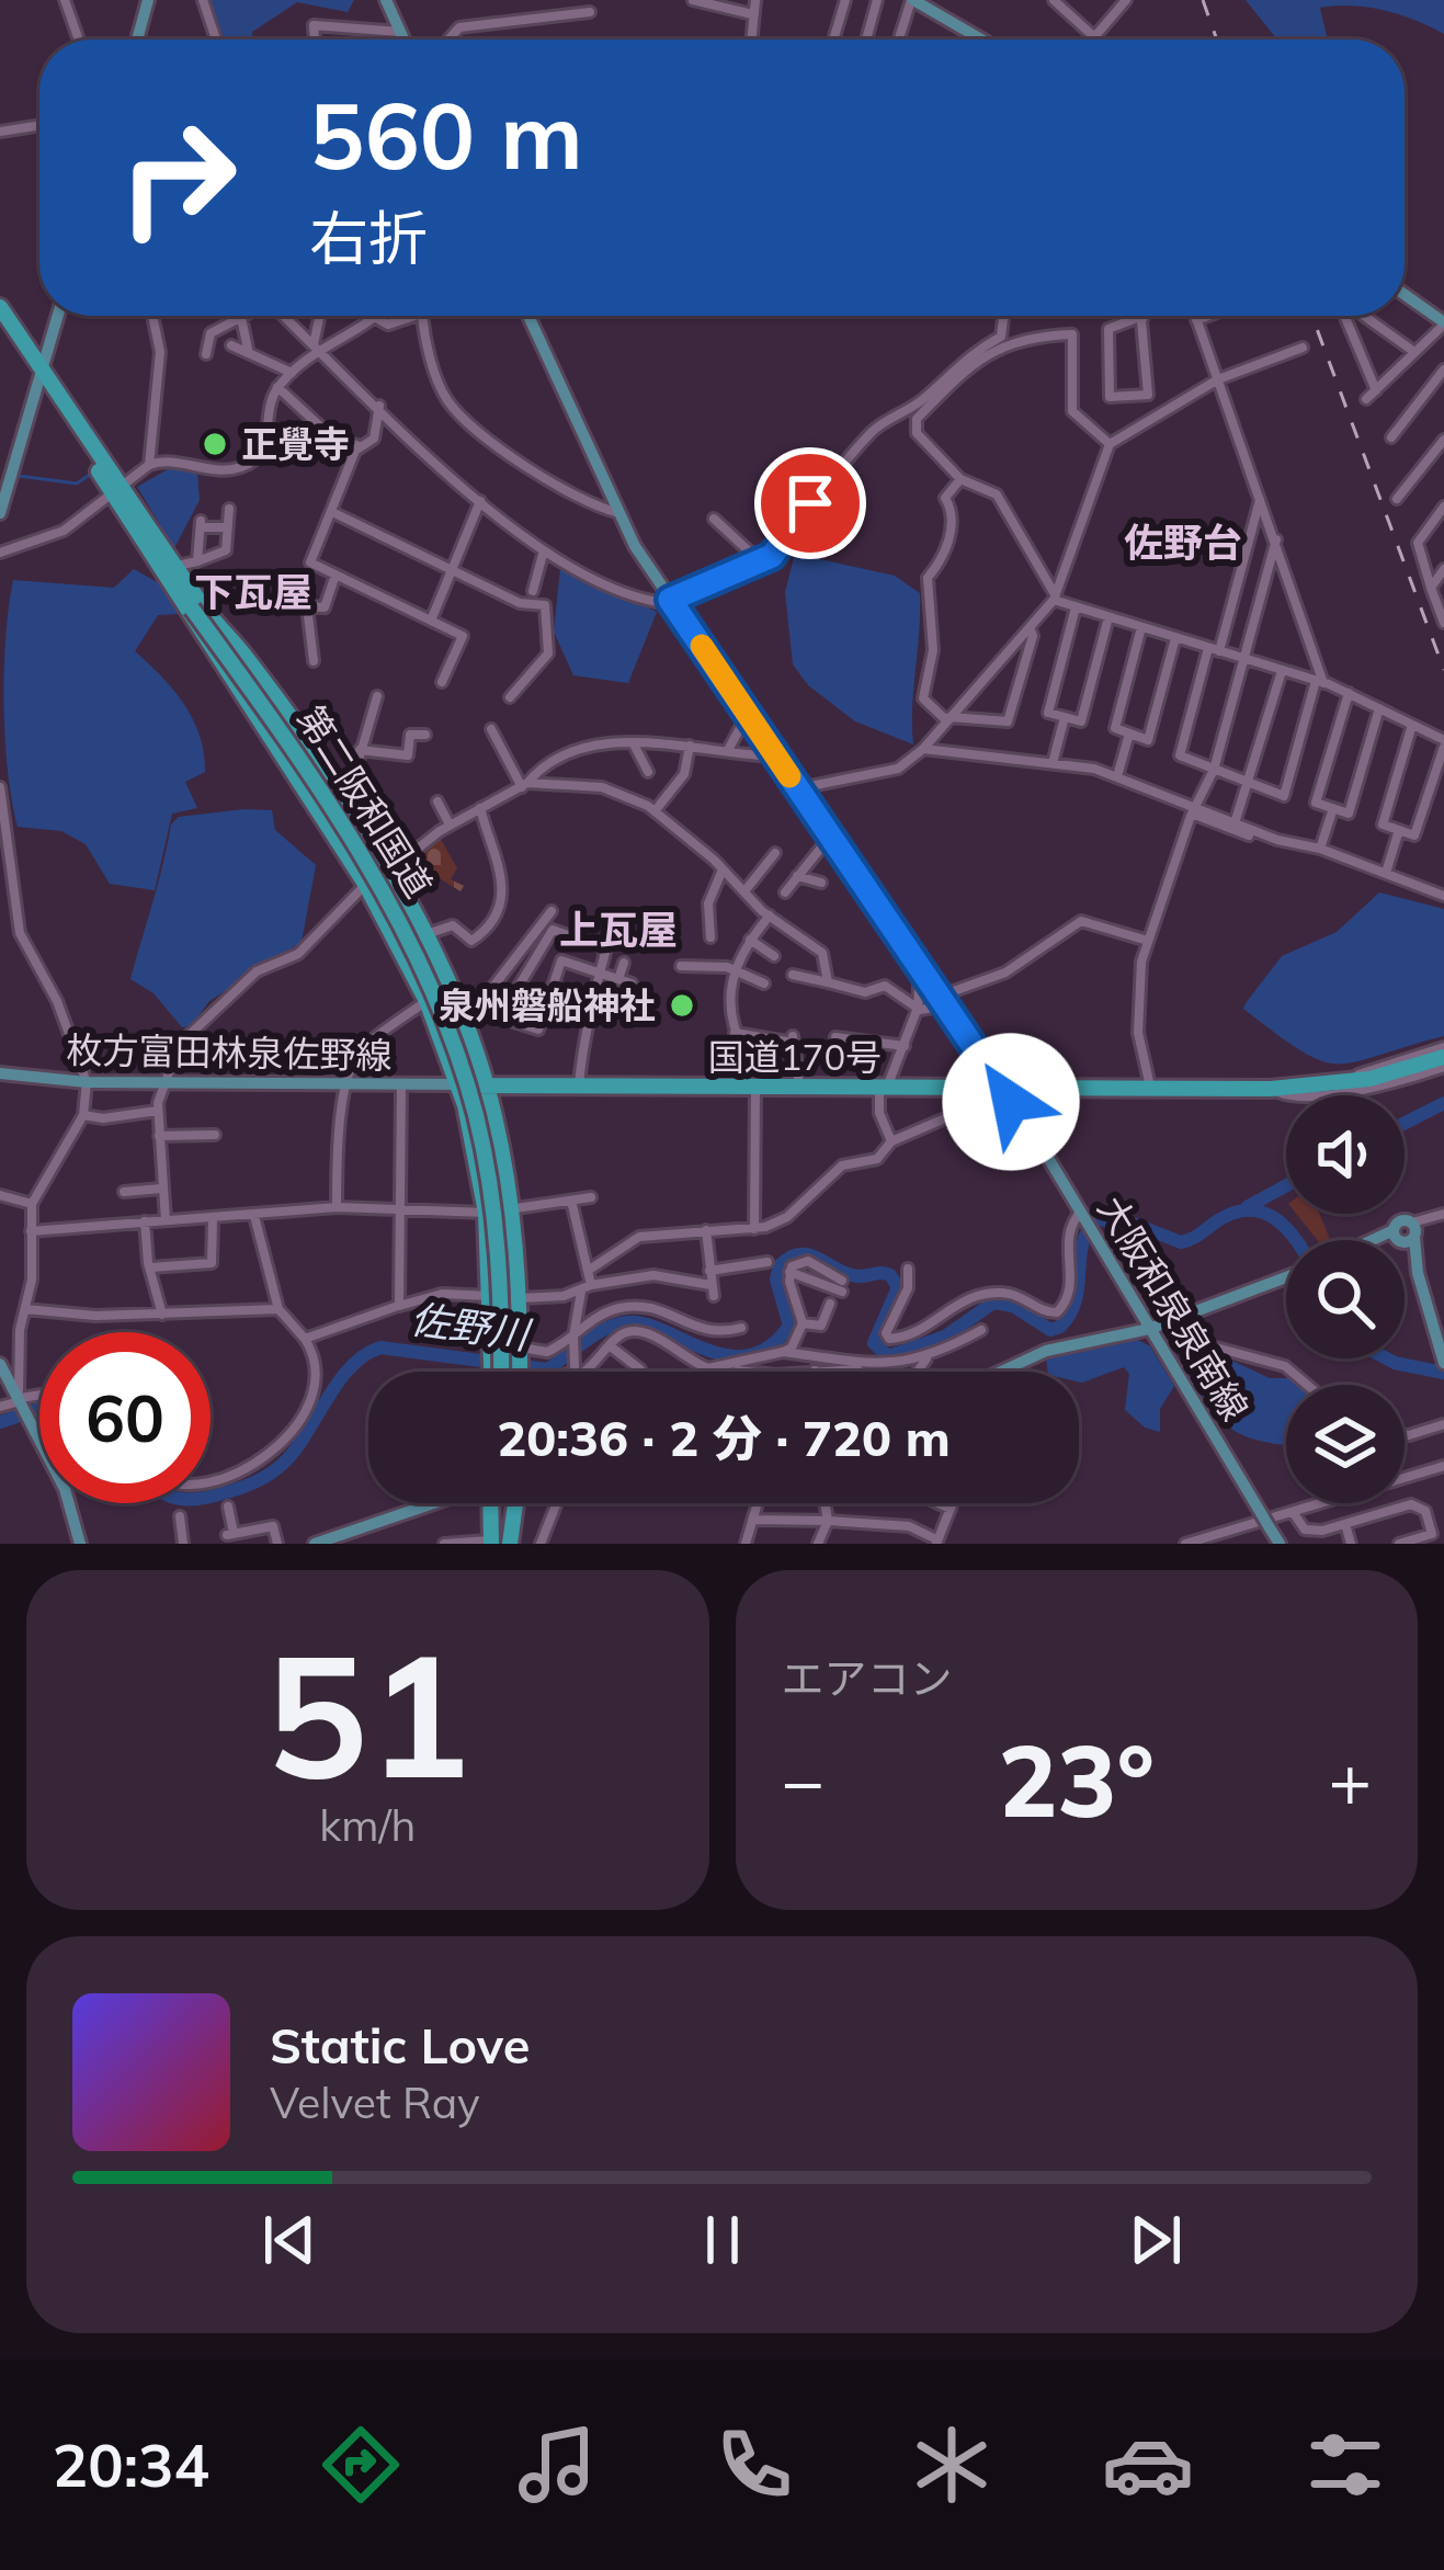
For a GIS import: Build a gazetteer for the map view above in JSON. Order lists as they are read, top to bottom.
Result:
{
  "streets": {
    "highway": ["第二阪和国道", "国道170号"],
    "main road": ["枚方富田林泉佐野線", "大阪和泉泉南線"]
  },
  "crossings": [
    ["枚方富田林泉佐野線", "国道170号"],
    ["国道170号", "大阪和泉泉南線"]
  ],
  "districts": ["佐野台", "下瓦屋", "上瓦屋"],
  "water": ["佐野川"],
  "places": ["正覺寺", "泉州磐船神社"],
  "page": {
    "turn": ["560 m", "右折"],
    "limit": "60",
    "trip": "20:36 · 2 分 · 720 m",
    "tile": [
      ["51", "km/h"],
      "エアコン"
    ],
    "heat": ["−", "23°", "+"],
    "song": ["Static Love", "Velvet Ray"],
    "tabs": "20:34"
  }
}
